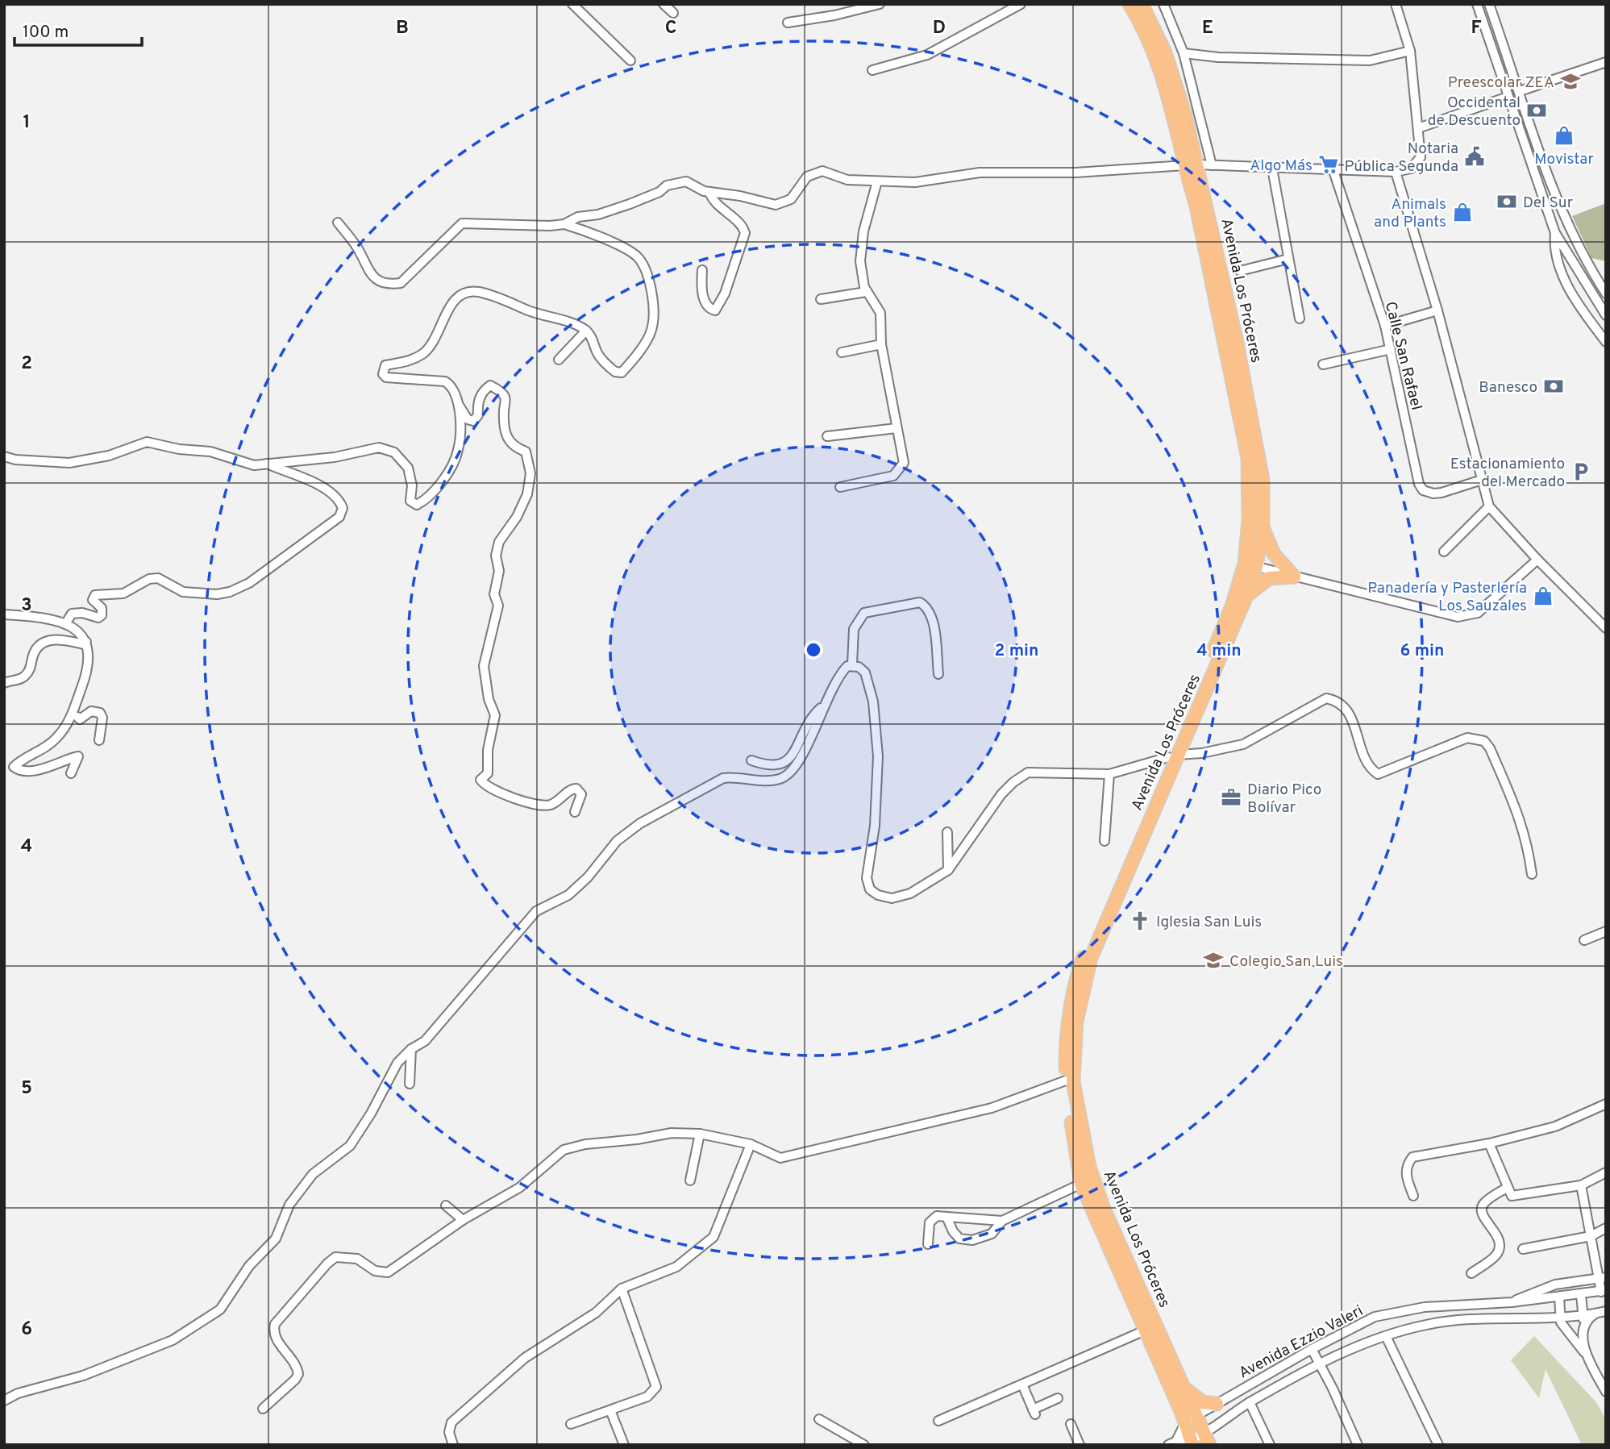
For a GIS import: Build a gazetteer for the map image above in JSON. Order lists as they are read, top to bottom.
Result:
{
  "streets": {
    "highway": ["Avenida Los Próceres"],
    "street": ["Calle San Rafael", "Avenida Ezzio Valeri"]
  },
  "crossings": [
    ["Avenida Los Próceres", "Avenida Ezzio Valeri"]
  ],
  "places": {
    "school or university": ["Preescolar ZEA", "Colegio San Luis"],
    "bank": ["Occidental de Descuento", "Del Sur", "Banesco"],
    "shop": ["Movistar", "Animals and Plants", "Panadería y Pasterlería Los Sauzales"],
    "public building": ["Notaria Pública Segunda"],
    "supermarket": ["Algo Más"],
    "parking": ["Estacionamiento del Mercado"],
    "office": ["Diario Pico Bolívar"],
    "church": ["Iglesia San Luis"]
  },
  "scale_bar": "100 m",
  "grid": {
    "columns": [
      "B",
      "C",
      "D",
      "E",
      "F"
    ],
    "rows": [
      "1",
      "2",
      "3",
      "4",
      "5",
      "6"
    ]
  },
  "rings": ["2 min", "4 min", "6 min"]
}
